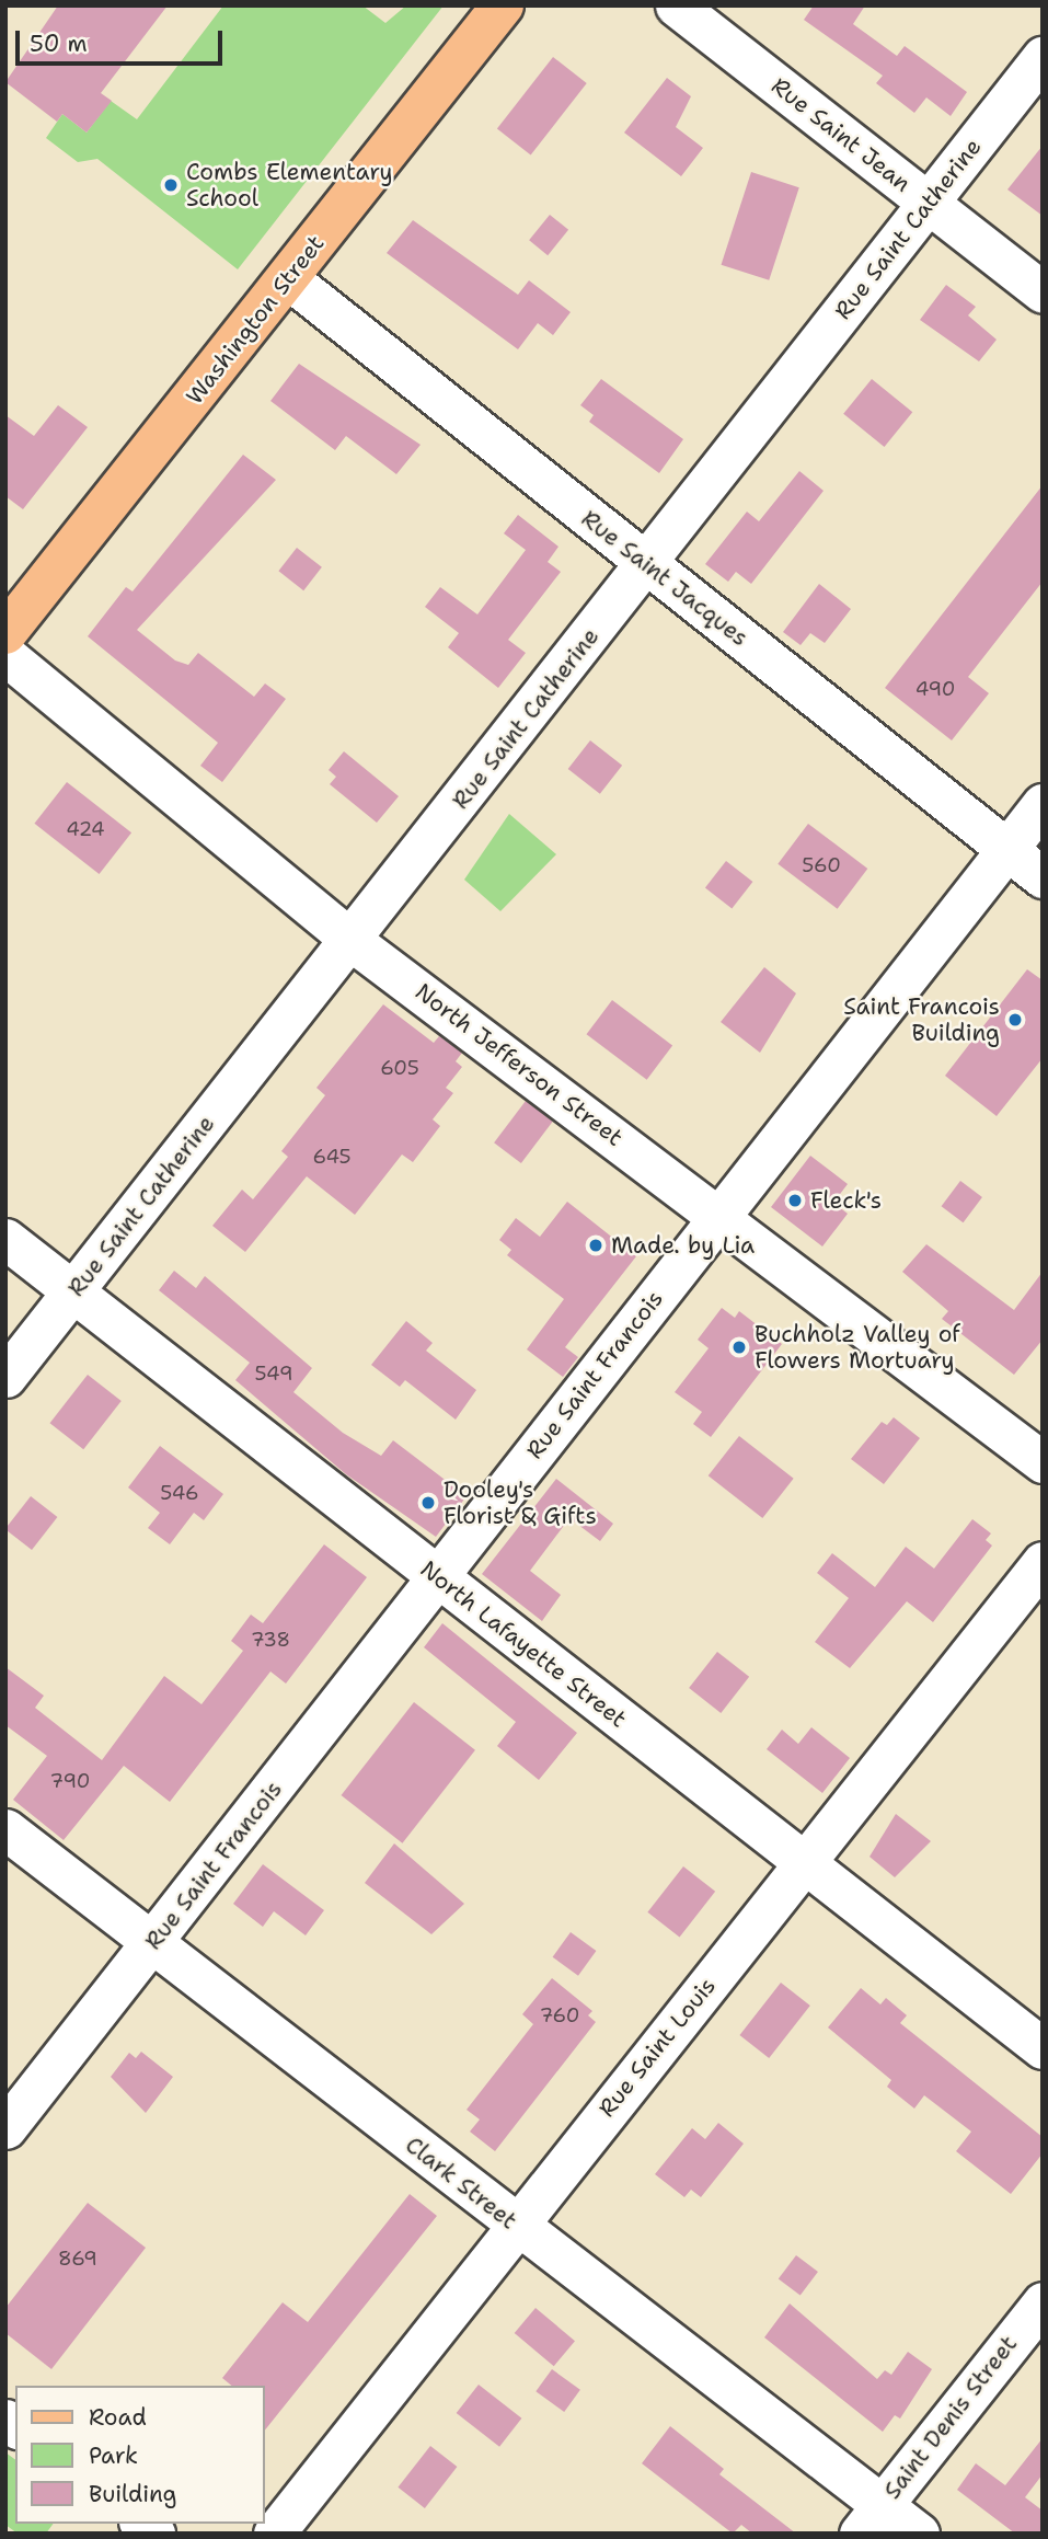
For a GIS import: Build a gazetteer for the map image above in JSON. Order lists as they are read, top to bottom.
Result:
{
  "streets": {
    "main road": ["Washington Street"],
    "street": [
      "Rue Saint Jean",
      "Rue Saint Catherine",
      "Rue Saint Jacques",
      "North Jefferson Street",
      "Rue Saint Francois",
      "North Lafayette Street",
      "Rue Saint Louis",
      "Clark Street",
      "Saint Denis Street"
    ]
  },
  "crossings": [
    ["Rue Saint Jean", "Rue Saint Catherine"],
    ["Rue Saint Catherine", "Rue Saint Jacques"],
    ["Rue Saint Catherine", "North Jefferson Street"],
    ["Rue Saint Catherine", "North Lafayette Street"],
    ["Washington Street", "Rue Saint Jacques"],
    ["Rue Saint Jacques", "Rue Saint Francois"],
    ["North Jefferson Street", "Rue Saint Francois"],
    ["Rue Saint Francois", "North Lafayette Street"],
    ["Rue Saint Francois", "Clark Street"],
    ["North Lafayette Street", "Rue Saint Louis"],
    ["Rue Saint Louis", "Clark Street"],
    ["Clark Street", "Saint Denis Street"]
  ],
  "places": [
    "Combs Elementary School",
    "Saint Francois Building",
    "Fleck's",
    "Made. by Lia",
    "Buchholz Valley of Flowers Mortuary",
    "Dooley's Florist & Gifts"
  ],
  "house_numbers": [
    "490",
    "424",
    "560",
    "605",
    "645",
    "549",
    "546",
    "738",
    "790",
    "760",
    "869"
  ],
  "legend": ["Road", "Park", "Building"],
  "scale_bar": "50 m"
}
